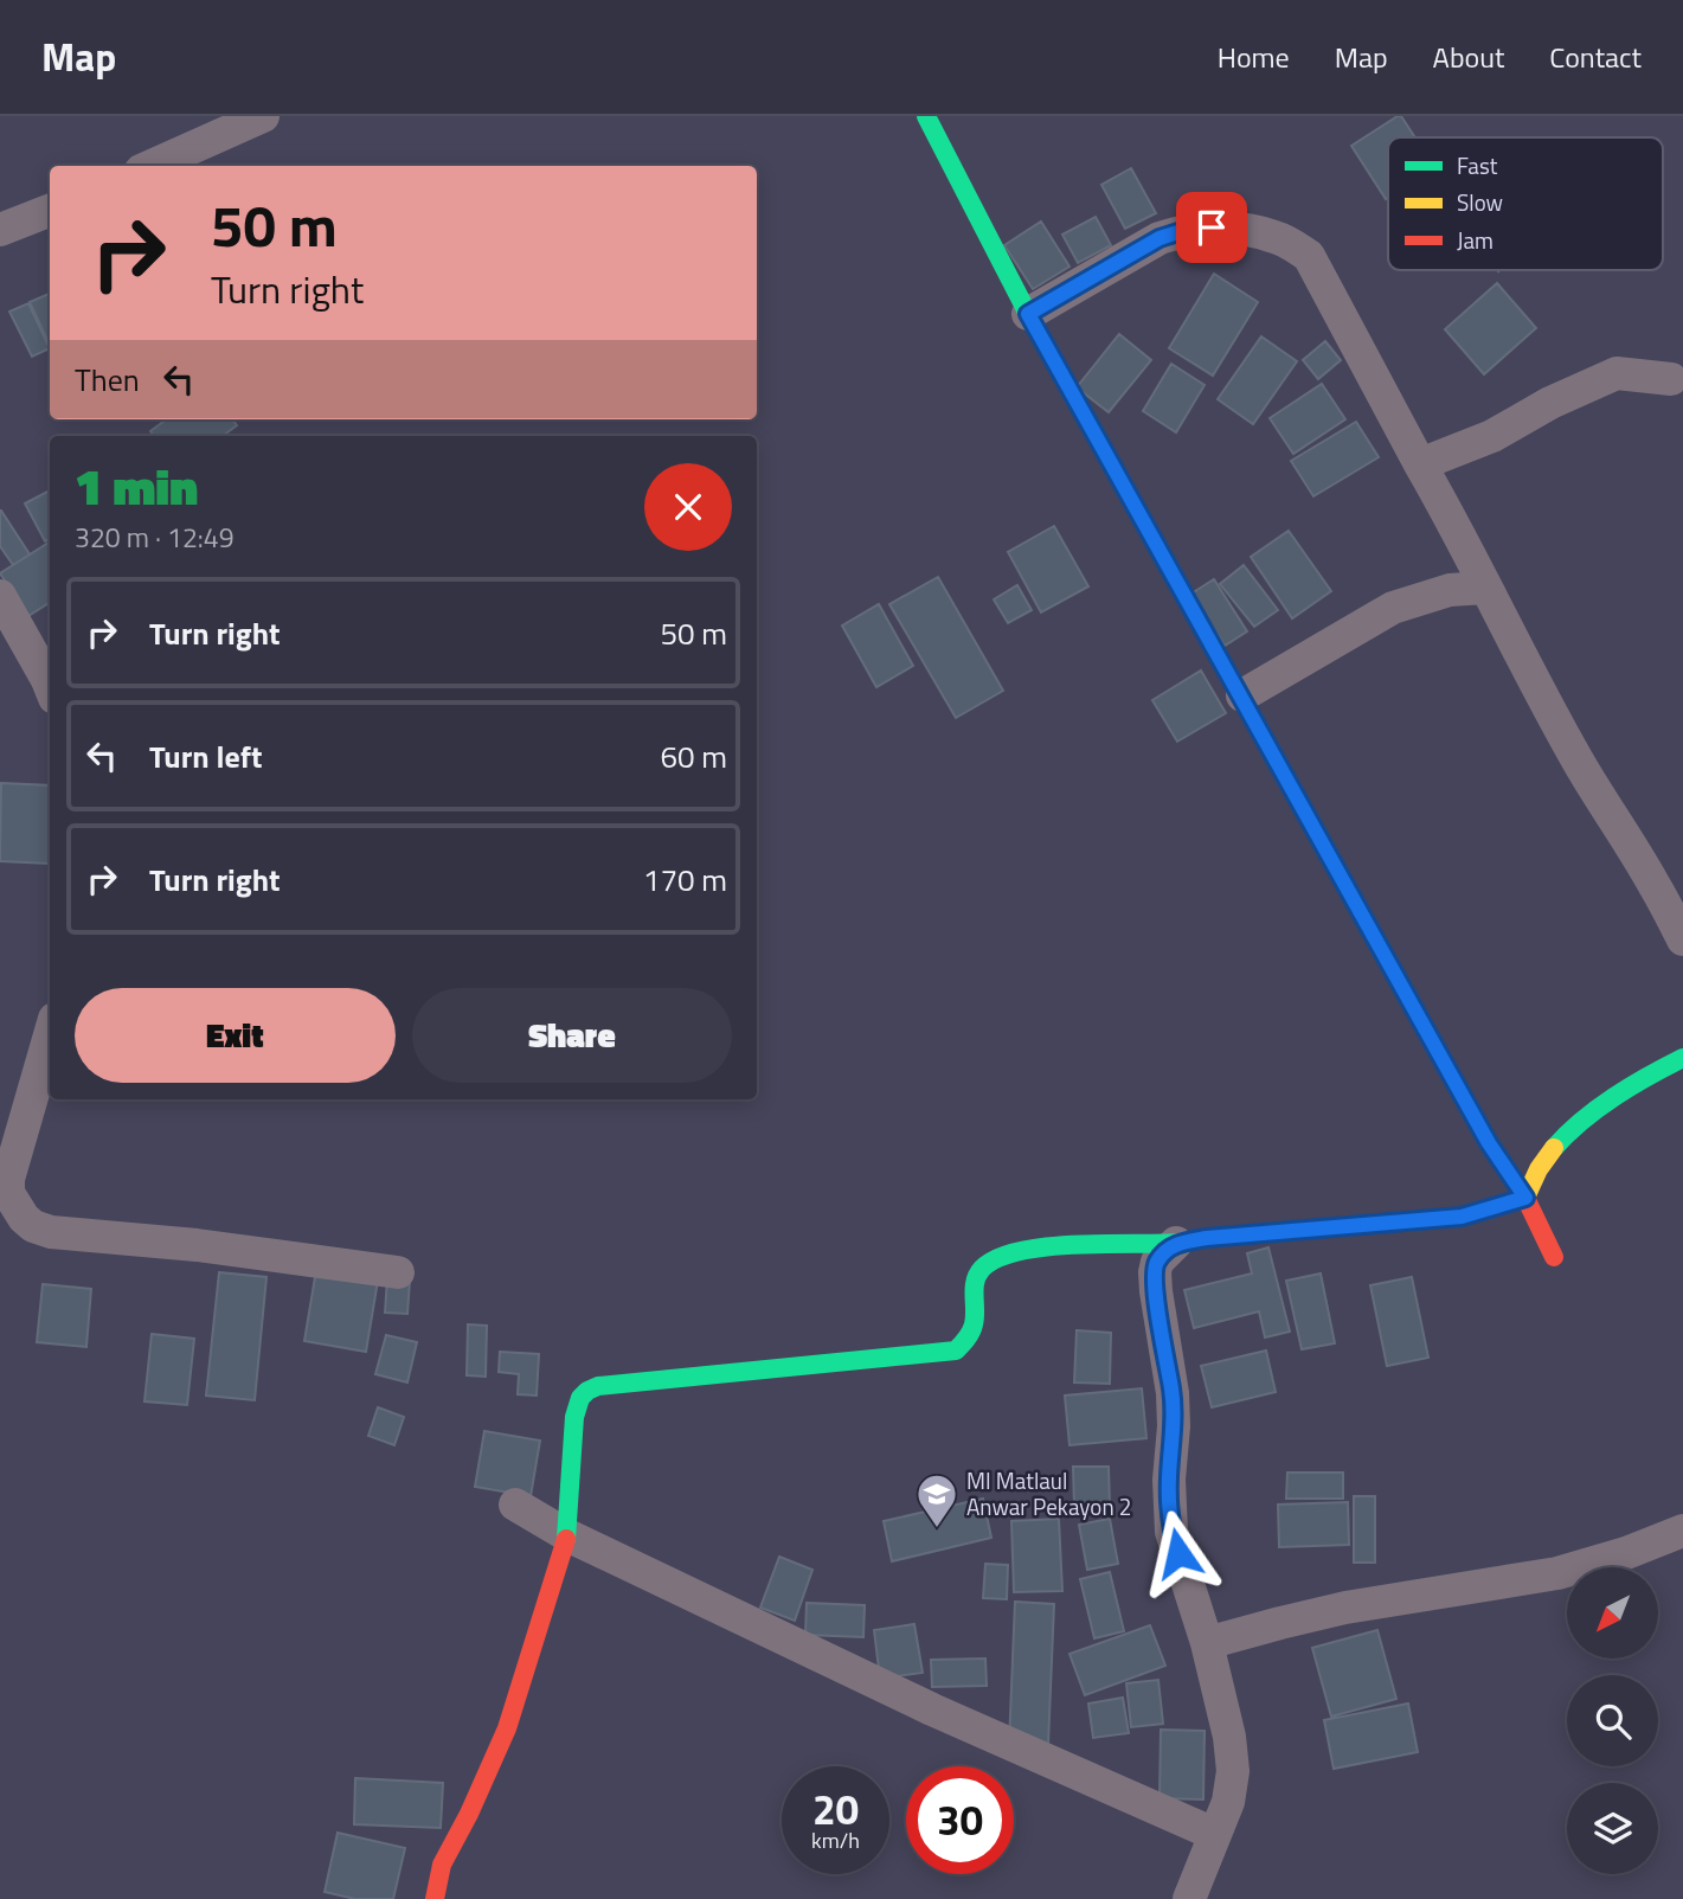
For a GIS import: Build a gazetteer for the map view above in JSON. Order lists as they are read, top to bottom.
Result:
{
  "places": {
    "school or university": ["MI Matlaul Anwar Pekayon 2"]
  },
  "legend": ["Fast", "Slow", "Jam"],
  "north": "bottom left",
  "page": {
    "header": "Map",
    "nav": [
      "Home",
      "Map",
      "About",
      "Contact"
    ],
    "turn": ["50 m", "Turn right"],
    "then": "Then",
    "heading": ["1 min", "320 m · 12:49"],
    "list": [
      {
        "name": "Turn right",
        "value": "50 m"
      },
      {
        "name": "Turn left",
        "value": "60 m"
      },
      {
        "name": "Turn right",
        "value": "170 m"
      }
    ],
    "buttons": ["Exit", "Share"],
    "speed": "20 km/h",
    "limit": "30"
  }
}
